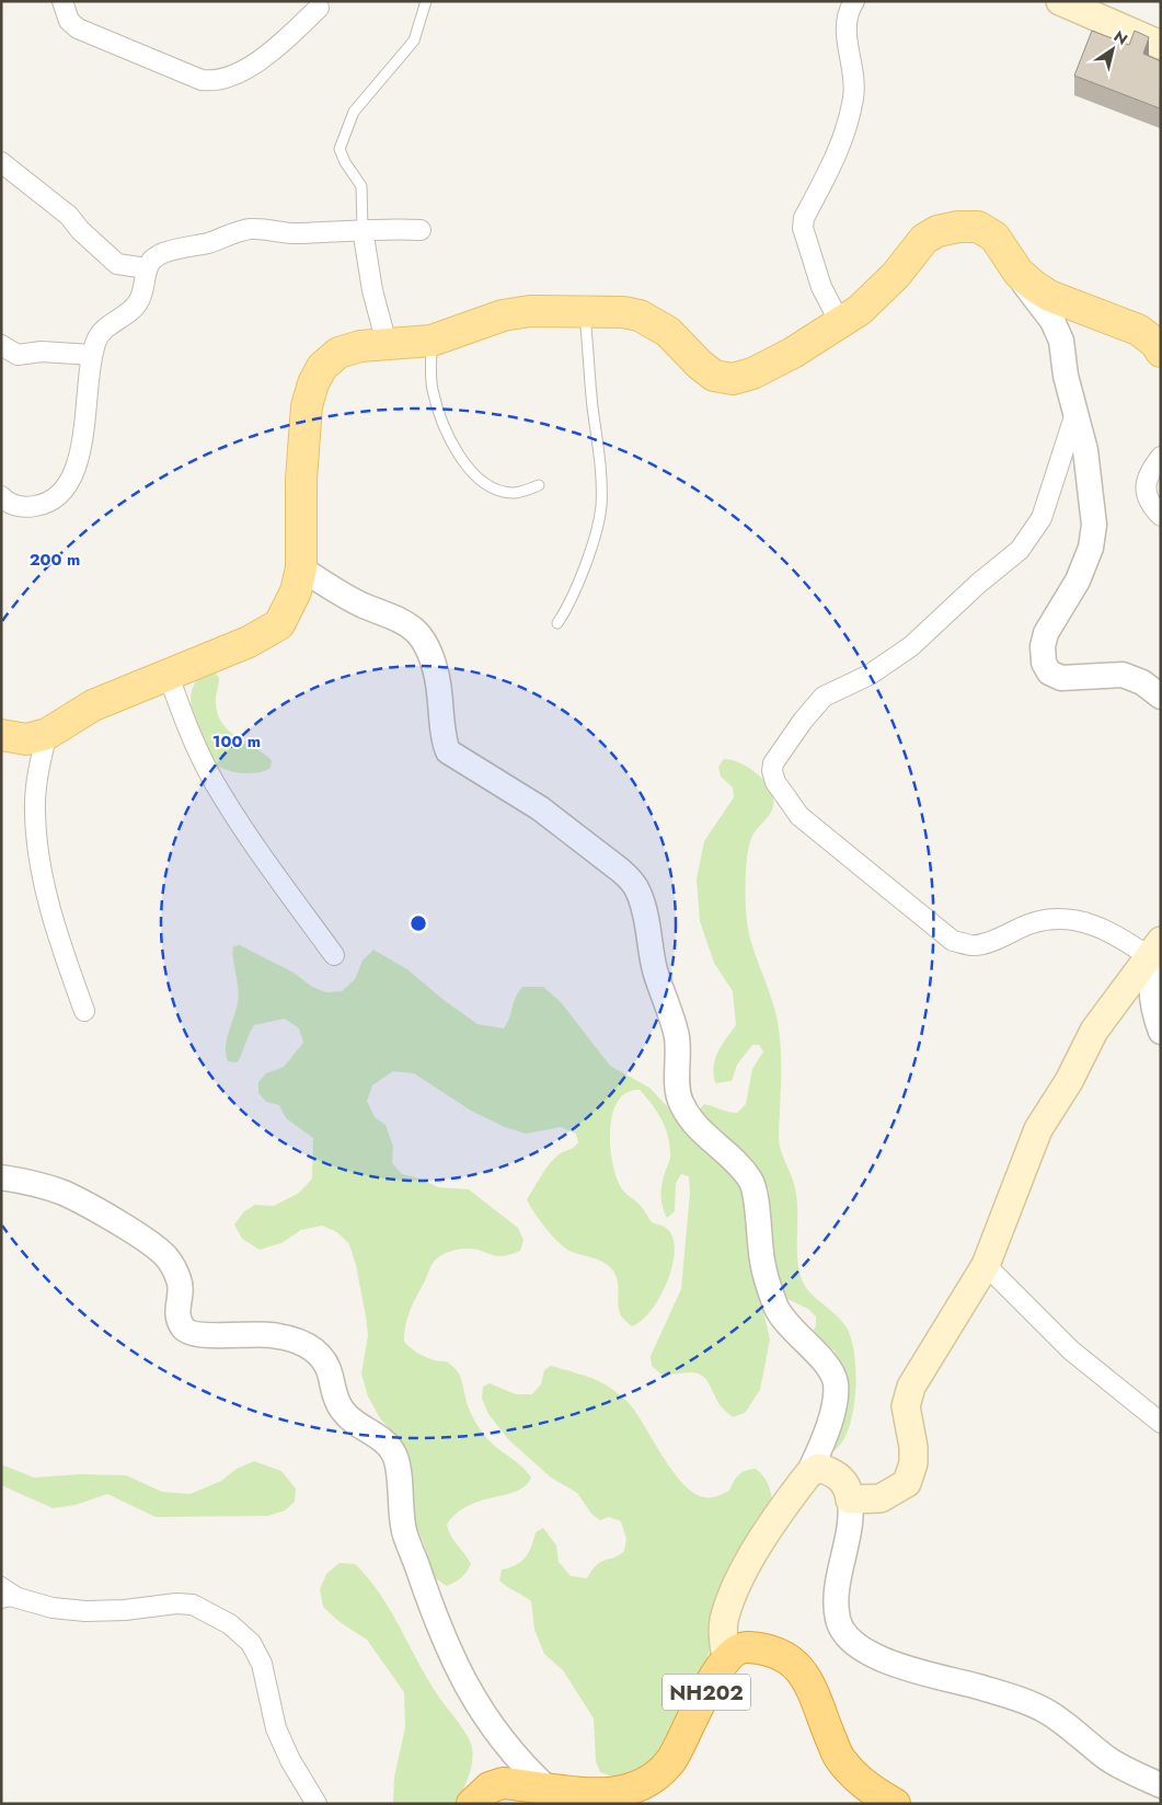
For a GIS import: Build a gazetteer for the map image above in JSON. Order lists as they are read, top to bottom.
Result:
{
  "streets": {
    "highway": ["NH202"]
  },
  "north": "top right",
  "rings": ["200 m", "100 m"]
}
